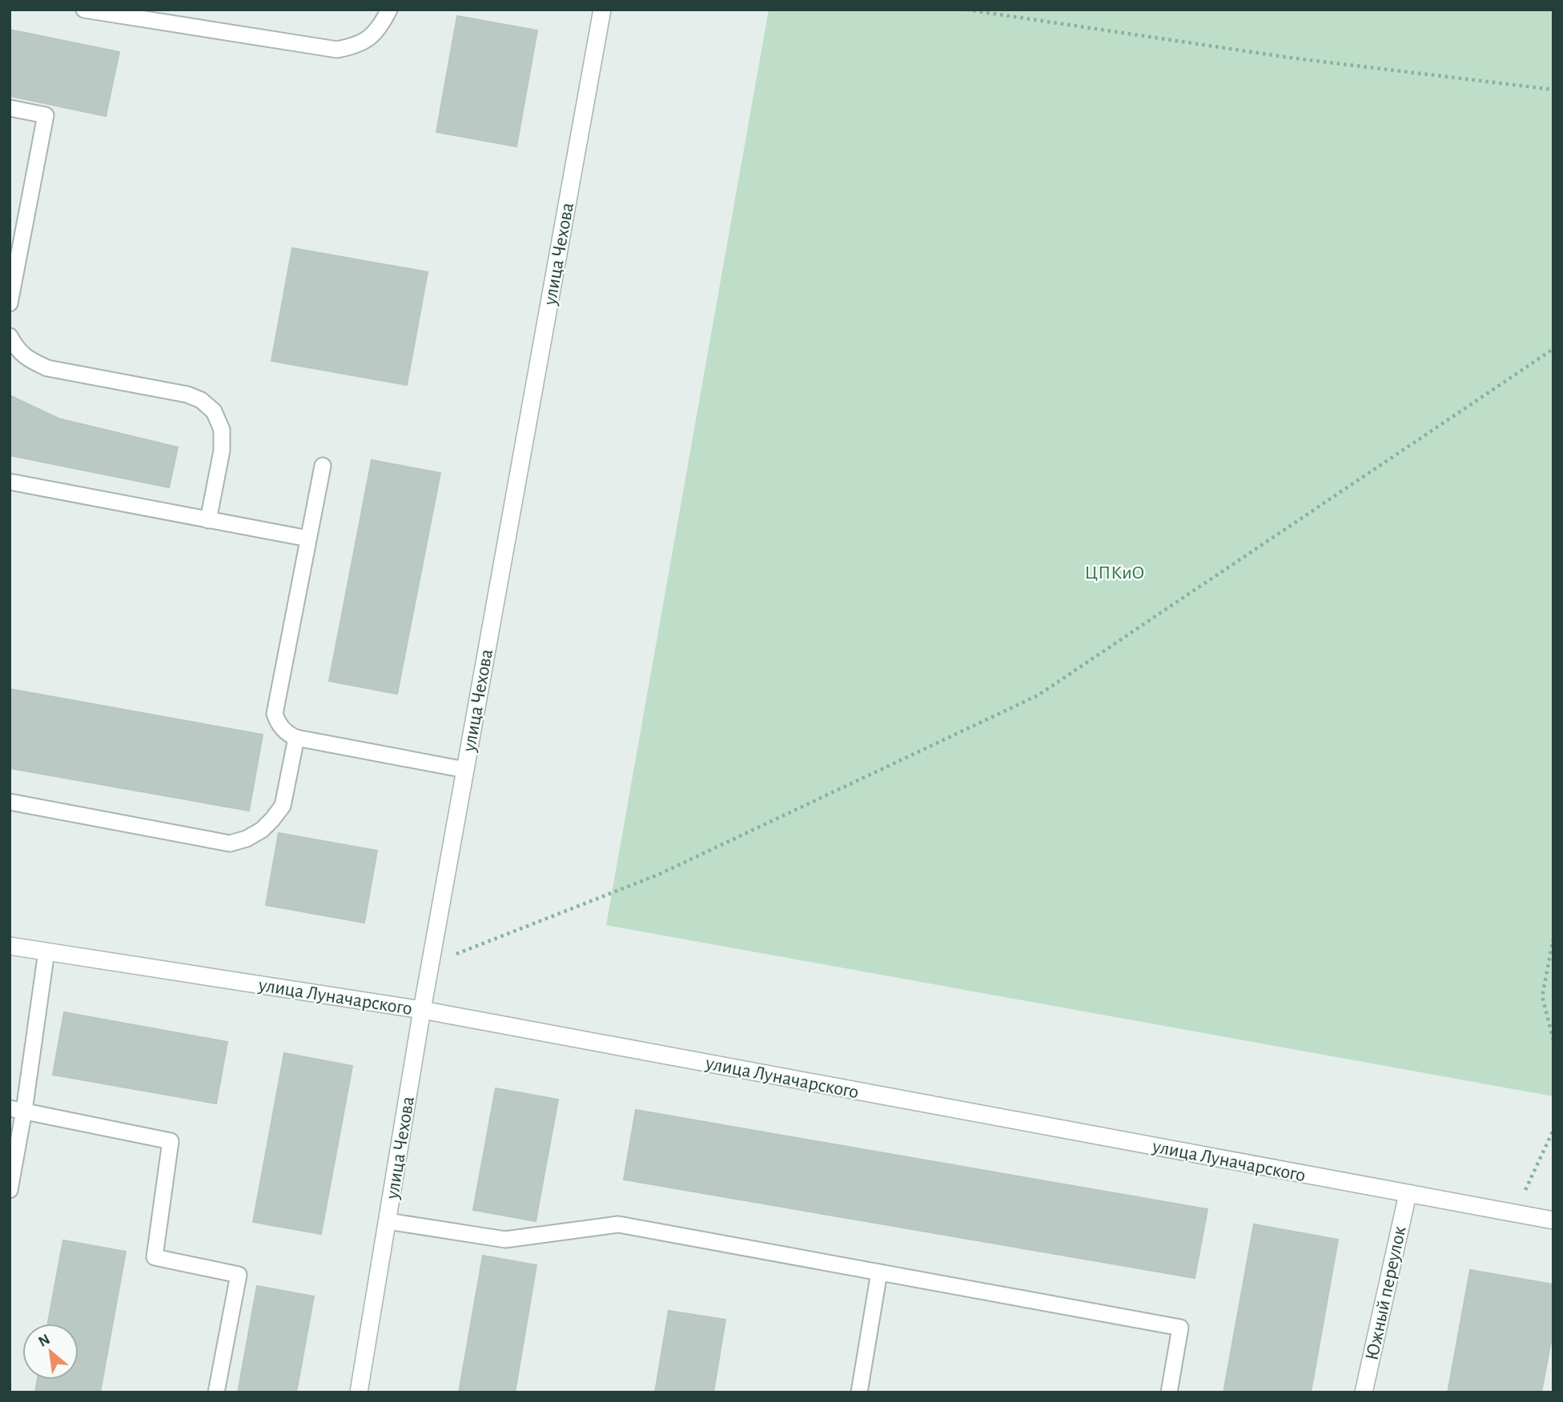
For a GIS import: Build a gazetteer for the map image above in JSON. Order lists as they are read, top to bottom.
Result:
{
  "streets": {
    "street": ["улица Чехова", "улица Луначарского", "Южный переулок"]
  },
  "crossings": [
    ["улица Чехова", "улица Луначарского"],
    ["улица Луначарского", "Южный переулок"]
  ],
  "parks": ["ЦПКиО"],
  "north": "top left"
}
